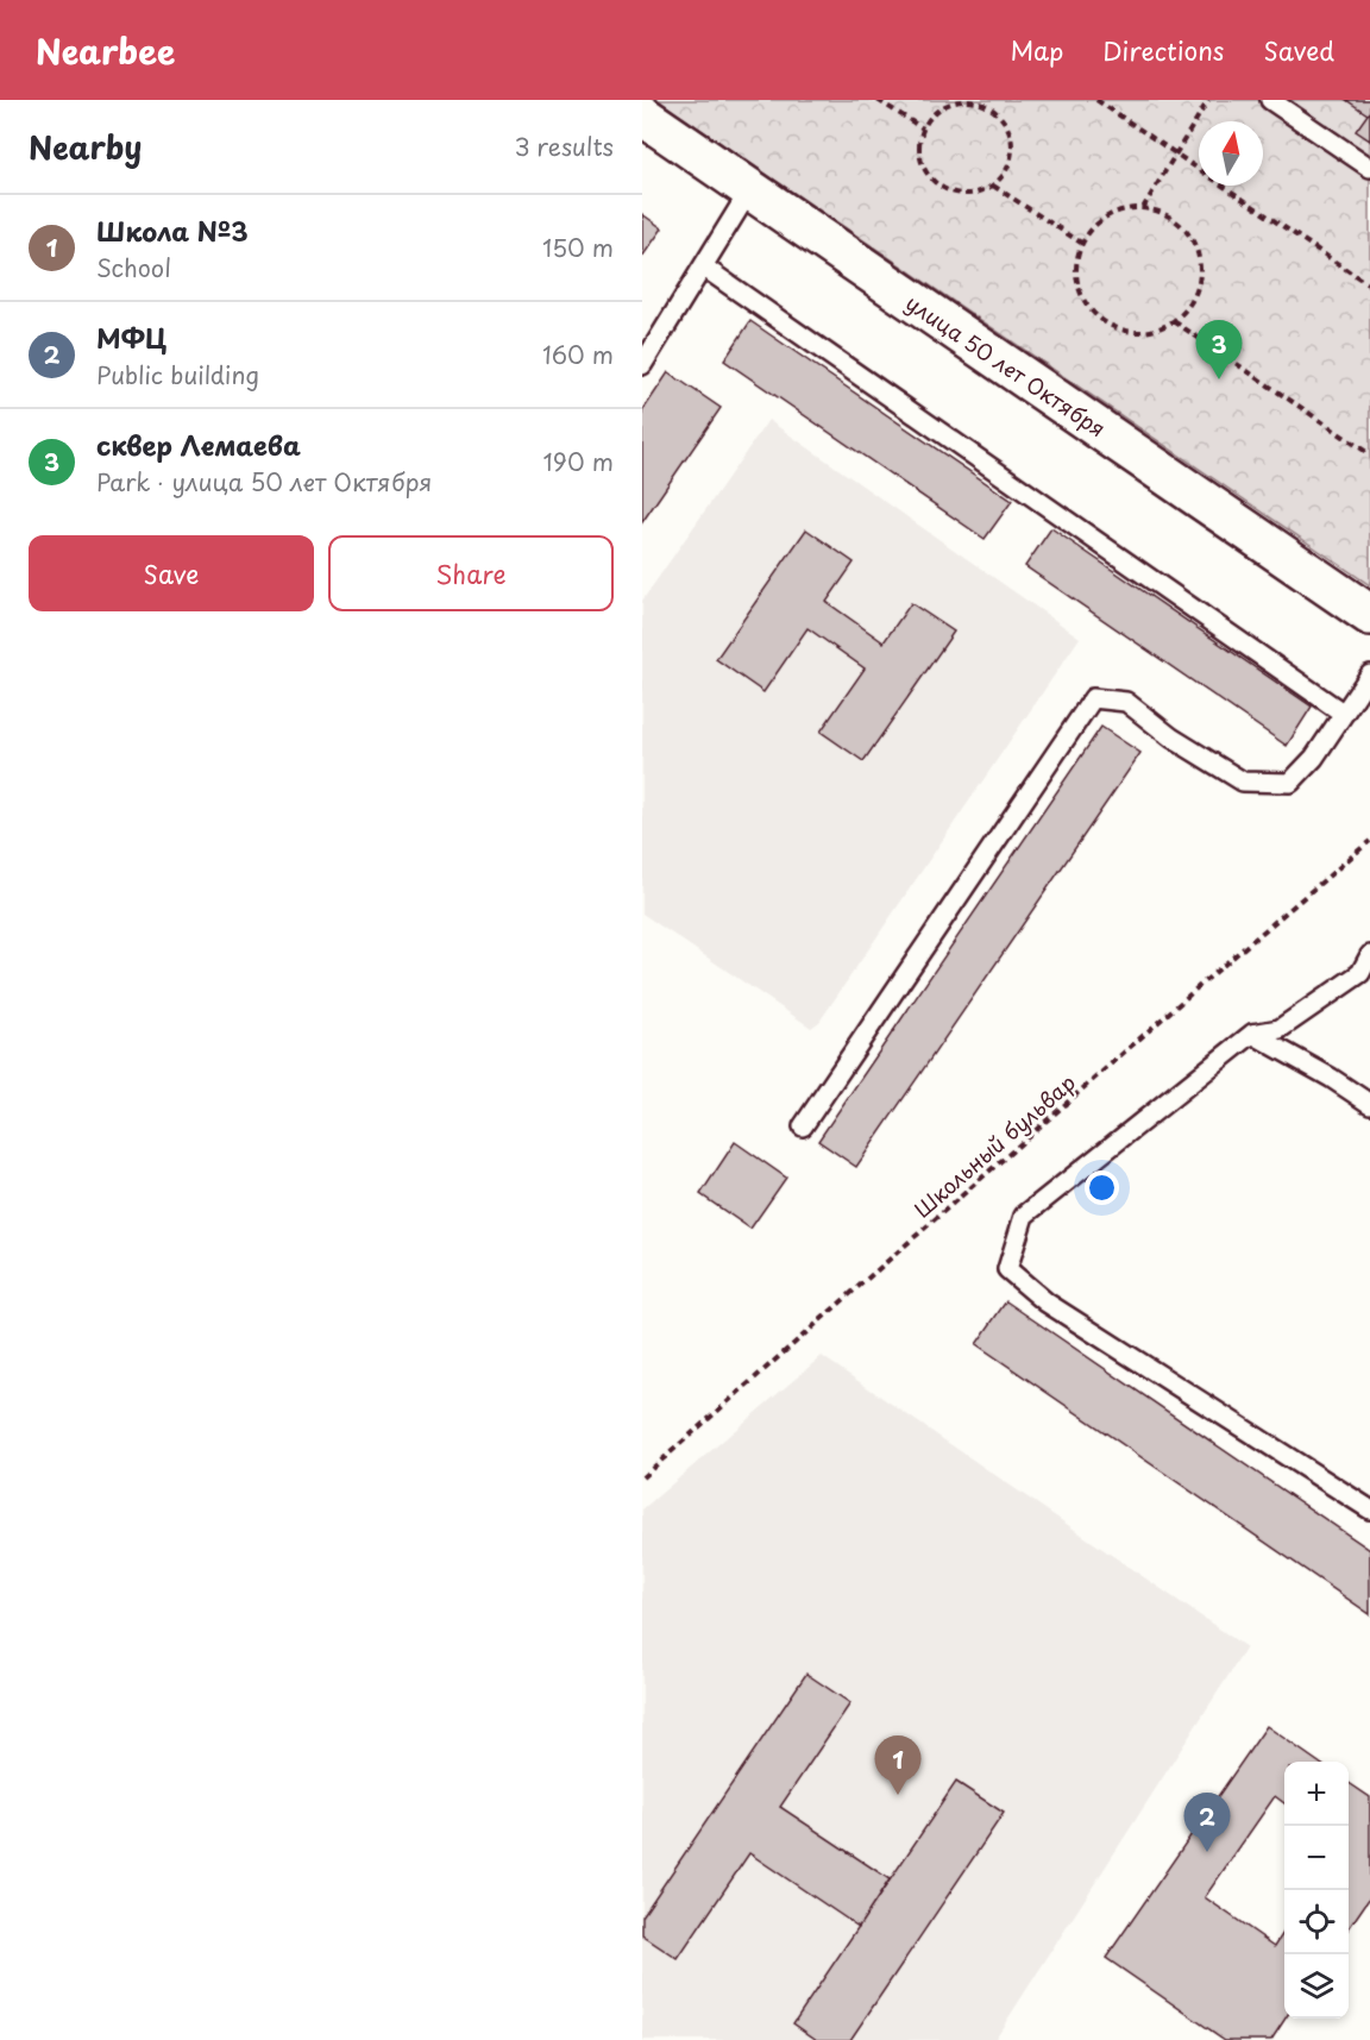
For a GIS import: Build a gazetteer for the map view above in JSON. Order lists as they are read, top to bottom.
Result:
{
  "streets": {
    "street": ["улица 50 лет Октября"],
    "path": ["Школьный бульвар"]
  },
  "north": "top",
  "page": {
    "header": "Nearbee",
    "nav": ["Map", "Directions", "Saved"],
    "heading": ["Nearby", "3 results"],
    "list": [
      {
        "mark": "1",
        "name": "Школа №3",
        "note": "School",
        "value": "150 m"
      },
      {
        "mark": "2",
        "name": "МФЦ",
        "note": "Public building",
        "value": "160 m"
      },
      {
        "mark": "3",
        "name": "сквер Лемаева",
        "note": "Park · улица 50 лет Октября",
        "value": "190 m"
      }
    ],
    "pins": ["3", "1", "2"],
    "buttons": ["Save", "Share"],
    "map_buttons": ["+", "−"]
  }
}
